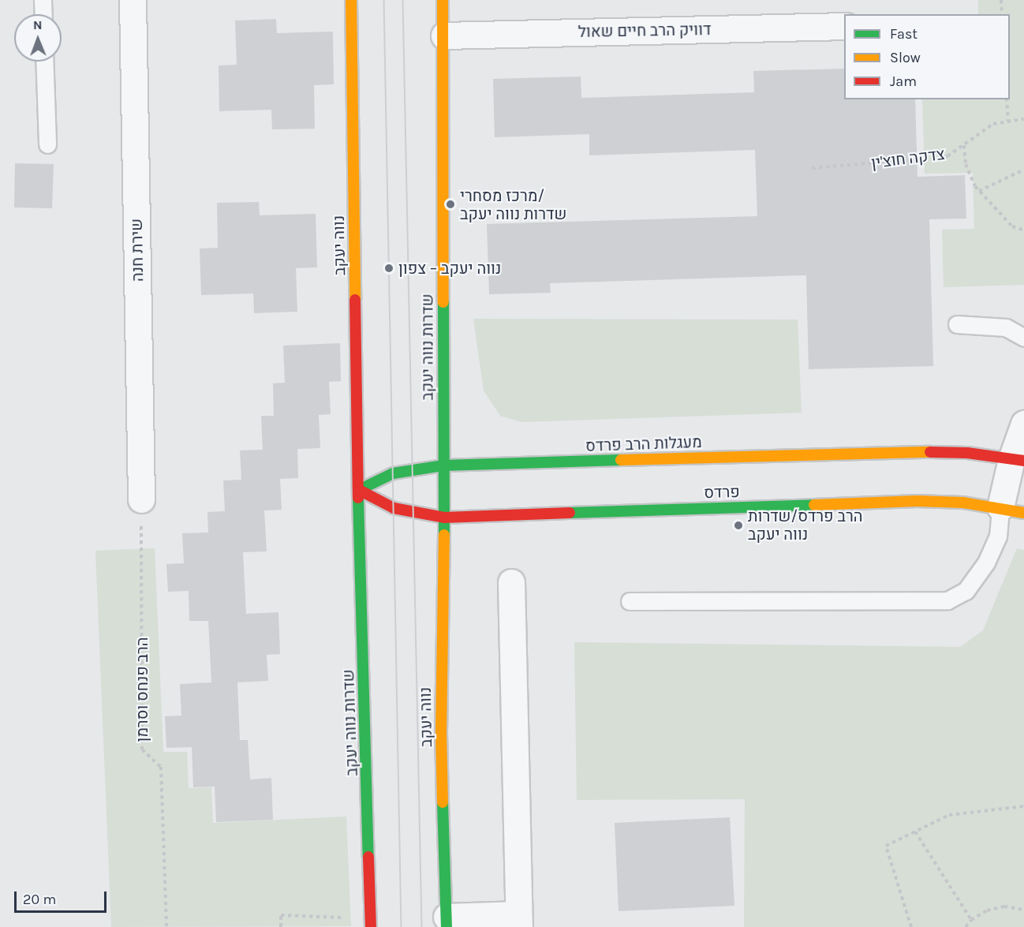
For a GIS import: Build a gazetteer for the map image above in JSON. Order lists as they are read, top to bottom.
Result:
{
  "streets": {
    "street": [
      "דוויק הרב חיים שאול",
      "נווה יעקב",
      "שירת חנה",
      "שדרות נווה יעקב",
      "מעגלות הרב פרדס",
      "פרדס"
    ],
    "path": ["צדקה חוצ'ין", "הרב פנחס וסרמן"]
  },
  "crossings": [
    ["דוויק הרב חיים שאול", "שדרות נווה יעקב"],
    ["נווה יעקב", "שדרות נווה יעקב"],
    ["נווה יעקב", "מעגלות הרב פרדס"],
    ["נווה יעקב", "פרדס"],
    ["שירת חנה", "הרב פנחס וסרמן"],
    ["שדרות נווה יעקב", "מעגלות הרב פרדס"],
    ["שדרות נווה יעקב", "פרדס"]
  ],
  "places": ["מרכז מסחרי/ שדרות נווה יעקב", "נווה יעקב – צפון", "הרב פרדס/שדרות נווה יעקב"],
  "legend": ["Fast", "Slow", "Jam"],
  "scale_bar": "20 m",
  "north": "top"
}
